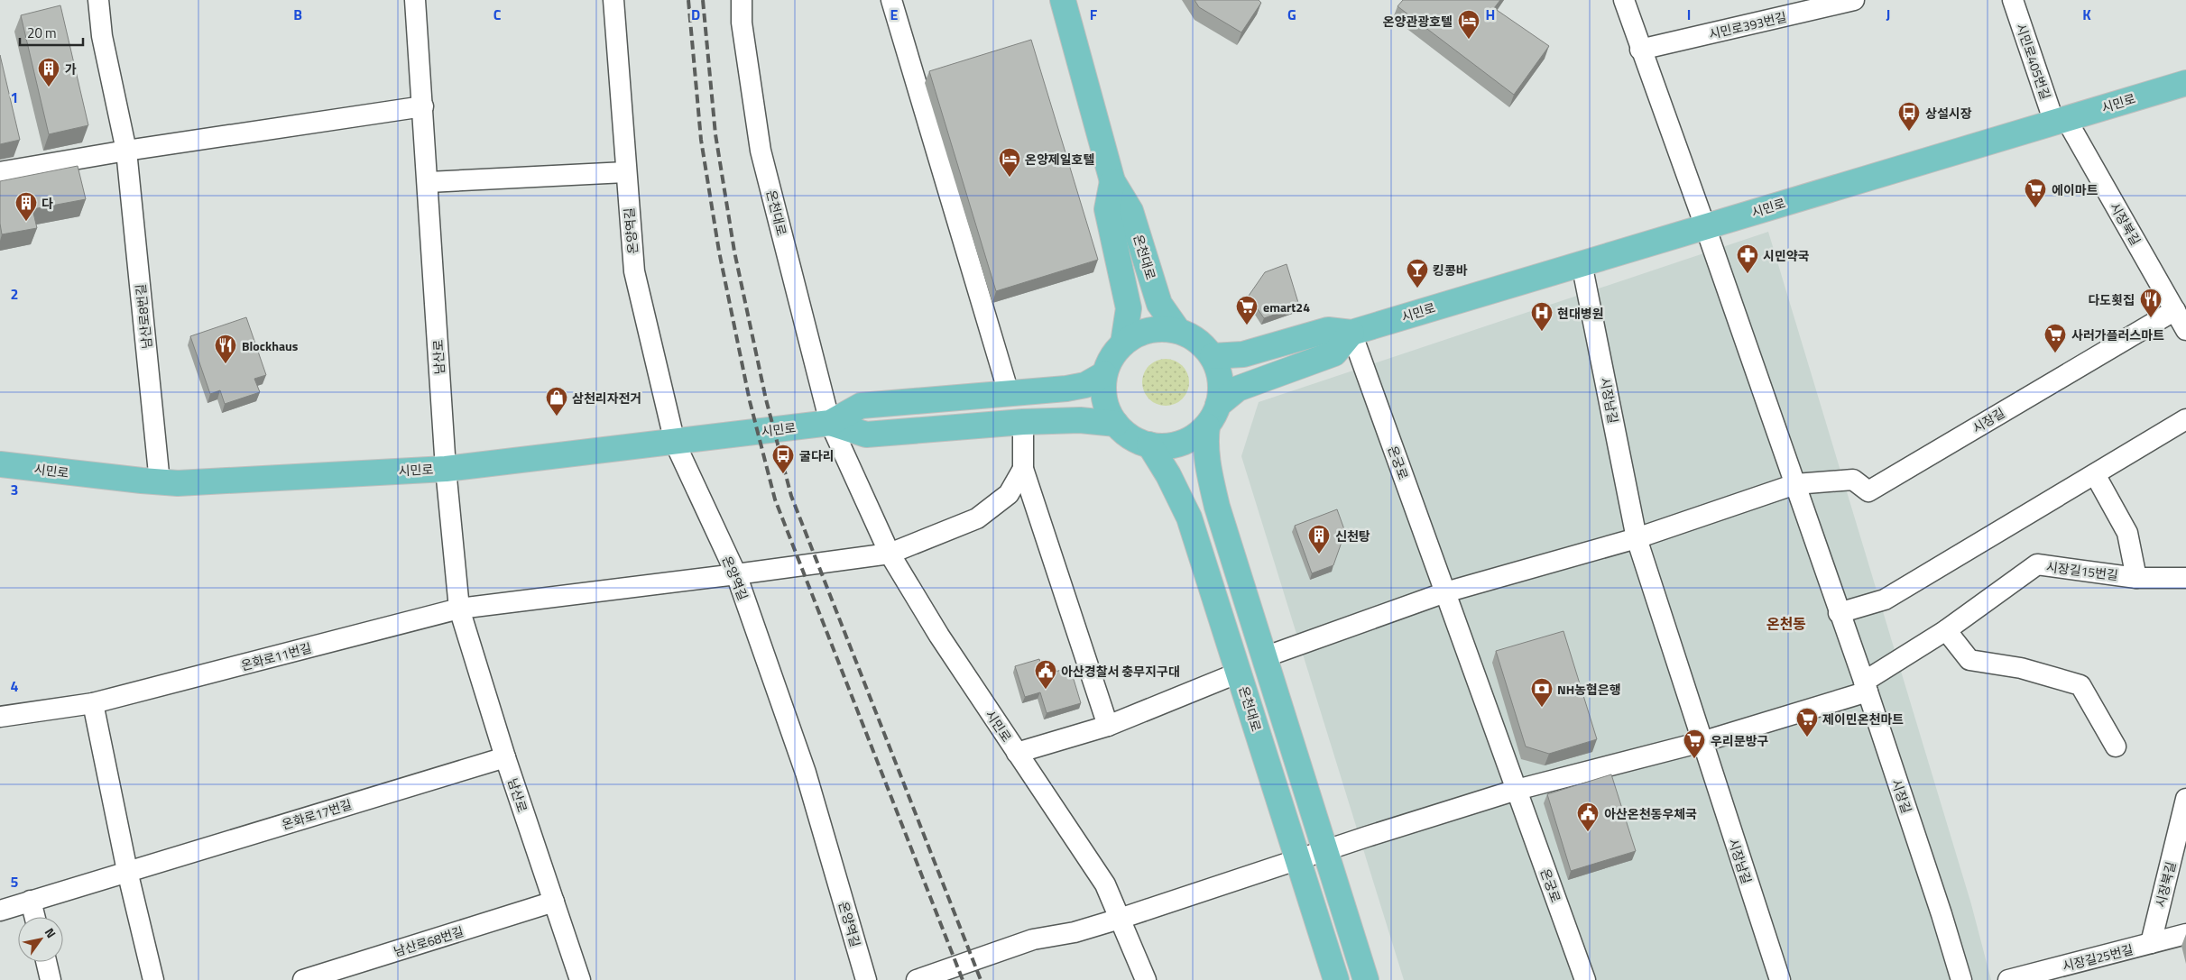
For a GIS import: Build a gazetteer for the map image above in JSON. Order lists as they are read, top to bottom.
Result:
{
  "streets": {
    "main road": ["시민로", "온천대로"],
    "street": [
      "시민로393번길",
      "시민로405번길",
      "시장북길",
      "온양역길",
      "남산로8번길",
      "남산로",
      "시장남길",
      "시장길",
      "온궁로",
      "시장길15번길",
      "온화로11번길",
      "온화로17번길",
      "남산로68번길",
      "시장길25번길"
    ]
  },
  "crossings": [
    ["시민로405번길", "시민로"],
    ["시민로405번길", "시장북길"],
    ["시민로", "온천대로"],
    ["시민로", "시장북길"],
    ["시민로", "온양역길"],
    ["시민로", "남산로8번길"],
    ["시민로", "남산로"],
    ["시민로", "시장남길"],
    ["시민로", "시장길"],
    ["시민로", "온궁로"],
    ["시장북길", "시장길"],
    ["시장북길", "시장길25번길"],
    ["남산로", "온화로11번길"],
    ["남산로", "온화로17번길"],
    ["남산로", "남산로68번길"],
    ["시장길", "시장길15번길"]
  ],
  "districts": ["온천동"],
  "places": {
    "hotel": ["온양관광호텔", "온양제일호텔"],
    "building": ["가", "다", "신천탕"],
    "bus stop": ["상설시장", "굴다리"],
    "supermarket": [
      "에이마트",
      "emart24",
      "사러가플러스마트",
      "제이민온천마트",
      "우리문방구"
    ],
    "pharmacy": ["시민약국"],
    "bar": ["킹콩바"],
    "restaurant": ["다도횟집", "Blockhaus"],
    "hospital": ["현대병원"],
    "shop": ["삼천리자전거"],
    "public building": ["아산경찰서 충무지구대", "아산온천동우체국"],
    "bank": ["NH농협은행"]
  },
  "scale_bar": "20 m",
  "north": "top right",
  "grid": {
    "columns": [
      "B",
      "C",
      "D",
      "E",
      "F",
      "G",
      "H",
      "I",
      "J",
      "K"
    ],
    "rows": [
      "1",
      "2",
      "3",
      "4",
      "5"
    ]
  }
}
